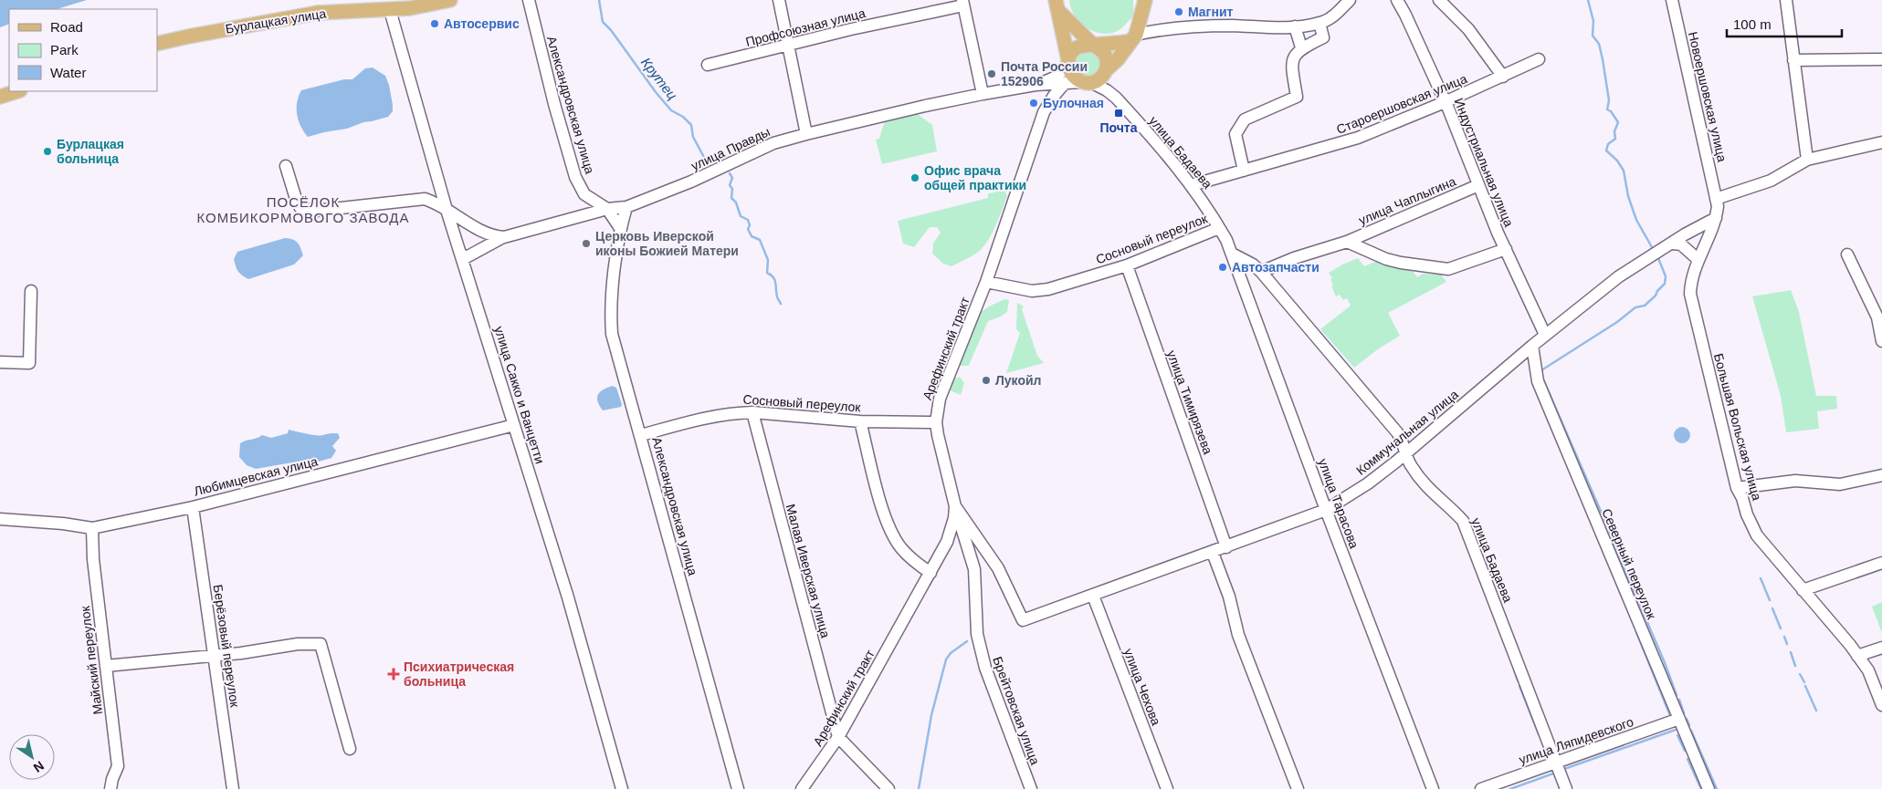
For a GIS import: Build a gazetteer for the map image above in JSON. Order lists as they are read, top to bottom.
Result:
{
  "streets": {
    "main road": ["Бурлацкая улица"],
    "street": [
      "Профсоюзная улица",
      "Новоершовская улица",
      "Староершовская улица",
      "Александровская улица",
      "улица Правды",
      "улица Бадаева",
      "Индустриальная улица",
      "улица Чаплыгина",
      "Сосновый переулок",
      "Арефинский тракт",
      "улица Сакко и Ванцетти",
      "улица Тимирязева",
      "Большая Вольская улица",
      "Коммунальная улица",
      "Любимцевская улица",
      "улица Тарасова",
      "Северный переулок",
      "Малая Иверская улица",
      "Берёзовый переулок",
      "Майский переулок",
      "улица Чехова",
      "Брейтовская улица",
      "улица Ляпидевского"
    ]
  },
  "crossings": [
    ["Новоершовская улица", "Большая Вольская улица"],
    ["Староершовская улица", "улица Бадаева"],
    ["Староершовская улица", "Индустриальная улица"],
    ["Александровская улица", "улица Правды"],
    ["Александровская улица", "Сосновый переулок"],
    ["улица Правды", "улица Бадаева"],
    ["улица Правды", "Арефинский тракт"],
    ["улица Правды", "улица Сакко и Ванцетти"],
    ["улица Бадаева", "улица Чаплыгина"],
    ["улица Бадаева", "Сосновый переулок"],
    ["улица Бадаева", "Коммунальная улица"],
    ["улица Бадаева", "улица Тарасова"],
    ["улица Бадаева", "улица Ляпидевского"],
    ["Индустриальная улица", "улица Чаплыгина"],
    ["Индустриальная улица", "Коммунальная улица"],
    ["Сосновый переулок", "Арефинский тракт"],
    ["Сосновый переулок", "улица Тимирязева"],
    ["Сосновый переулок", "улица Тарасова"],
    ["Сосновый переулок", "Малая Иверская улица"],
    ["Арефинский тракт", "Коммунальная улица"],
    ["Арефинский тракт", "Малая Иверская улица"],
    ["Арефинский тракт", "Брейтовская улица"],
    ["улица Сакко и Ванцетти", "Любимцевская улица"],
    ["улица Тимирязева", "Коммунальная улица"],
    ["Большая Вольская улица", "Коммунальная улица"],
    ["Коммунальная улица", "улица Тарасова"],
    ["Коммунальная улица", "Северный переулок"],
    ["Коммунальная улица", "улица Чехова"],
    ["Коммунальная улица", "Брейтовская улица"],
    ["Любимцевская улица", "Берёзовый переулок"],
    ["Любимцевская улица", "Майский переулок"],
    ["Северный переулок", "улица Ляпидевского"]
  ],
  "districts": ["ПОСЁЛОК КОМБИКОРМОВОГО ЗАВОДА"],
  "water": ["Крутец"],
  "places": {
    "other": [
      "Магнит",
      "Автосервис",
      "Почта России 152906",
      "Булочная",
      "Бурлацкая больница",
      "Офис врача общей практики",
      "Церковь Иверской иконы Божией Матери",
      "Автозапчасти",
      "Лукойл"
    ],
    "transit": ["Почта"],
    "health": ["Психиатрическая больница"]
  },
  "legend": ["Road", "Park", "Water"],
  "scale_bar": "100 m",
  "north": "bottom right"
}
